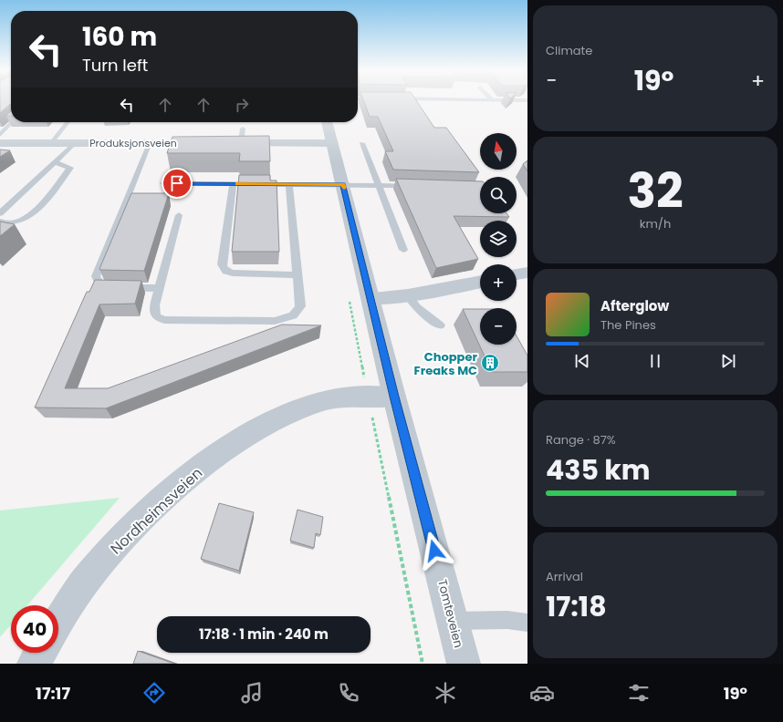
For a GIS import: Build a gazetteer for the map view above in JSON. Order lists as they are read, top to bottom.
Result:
{
  "streets": {
    "street": ["Produksjonsveien", "Nordheimsveien", "Tomteveien"]
  },
  "crossings": [
    ["Nordheimsveien", "Tomteveien"]
  ],
  "places": {
    "building": ["Chopper Freaks MC"]
  },
  "north": "top",
  "page": {
    "tile": [
      "Climate",
      ["32", "km/h"],
      ["Range · 87%", "435 km"],
      ["Arrival", "17:18"]
    ],
    "turn": ["160 m", "Turn left"],
    "heat": ["−", "19°", "+"],
    "map_buttons": ["+", "−"],
    "song": ["Afterglow", "The Pines"],
    "limit": "40",
    "trip": "17:18 · 1 min · 240 m",
    "tabs": ["17:17", "19°"]
  }
}
